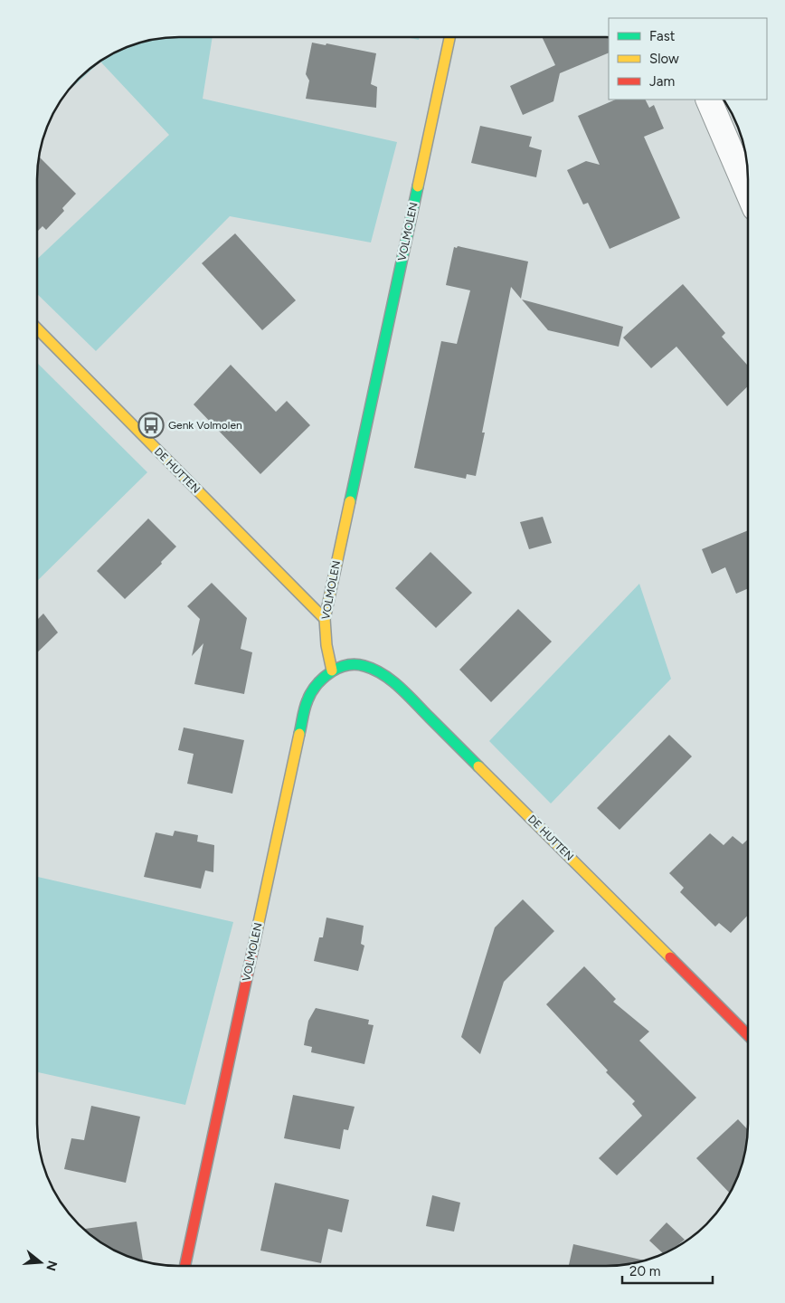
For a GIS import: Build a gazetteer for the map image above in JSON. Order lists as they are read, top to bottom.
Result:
{
  "streets": {
    "street": ["VOLMOLEN", "DE HUTTEN"]
  },
  "crossings": [
    ["VOLMOLEN", "DE HUTTEN"]
  ],
  "places": {
    "bus stop": ["Genk Volmolen"]
  },
  "legend": ["Fast", "Slow", "Jam"],
  "scale_bar": "20 m",
  "north": "right"
}
